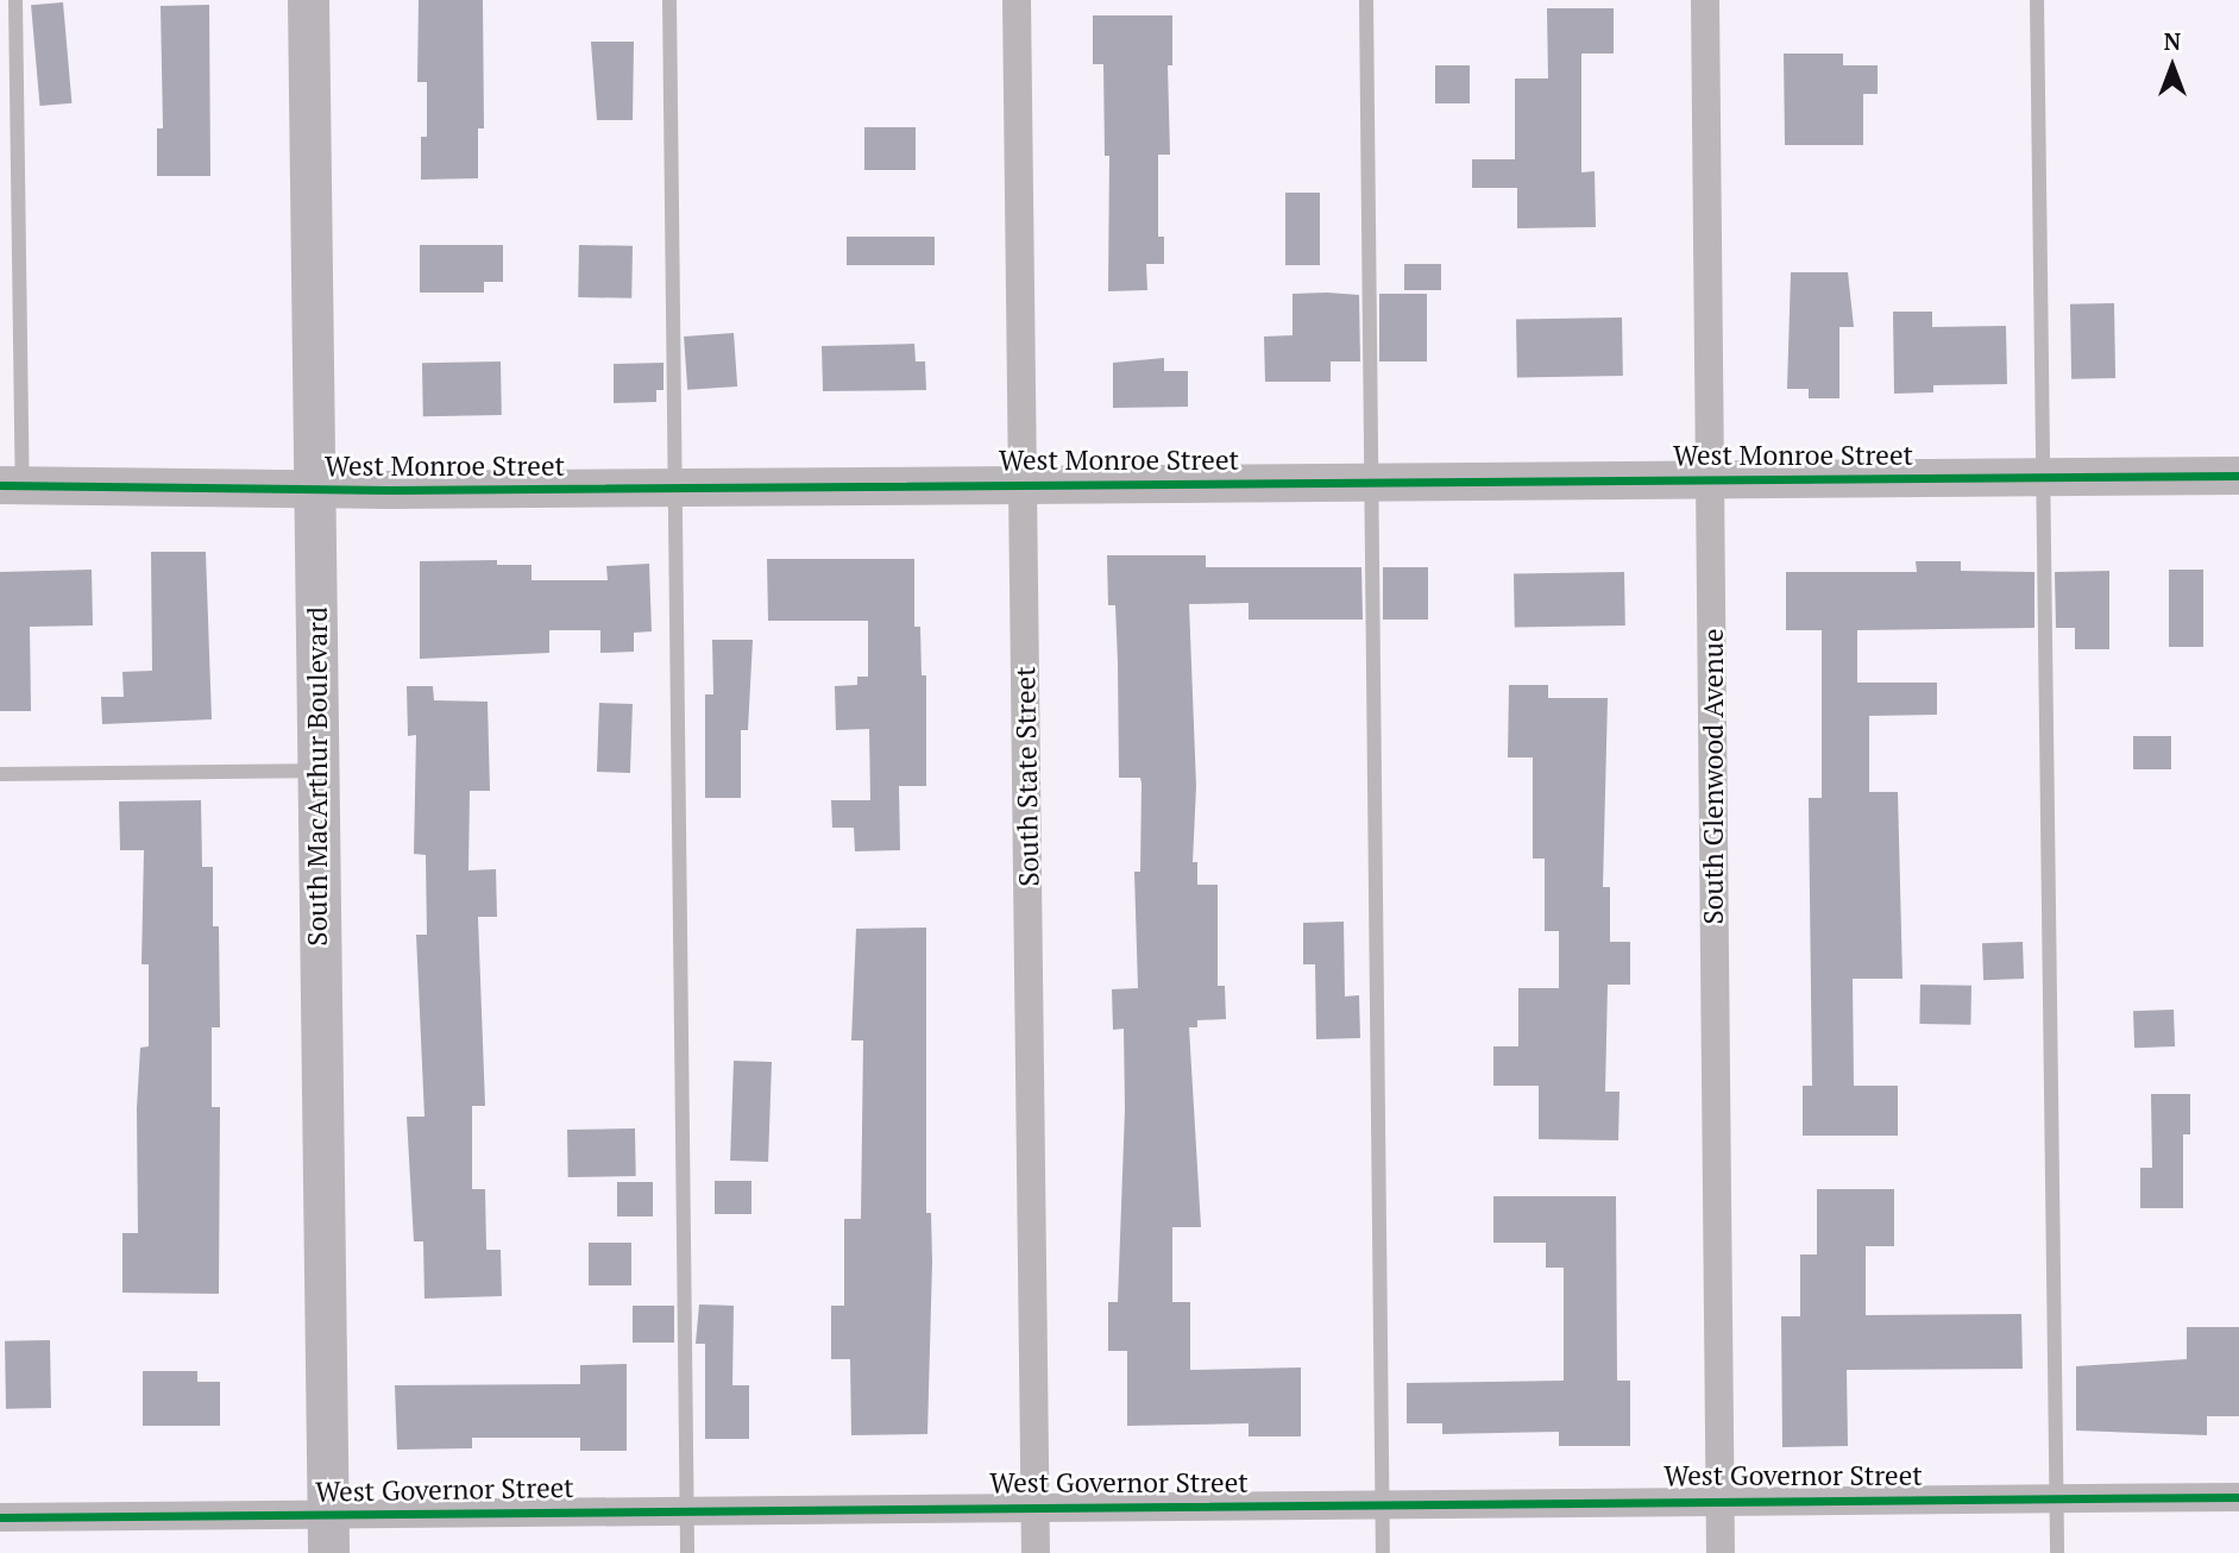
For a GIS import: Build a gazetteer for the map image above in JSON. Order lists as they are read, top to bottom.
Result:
{
  "streets": {
    "main road": ["South MacArthur Boulevard"],
    "street": [
      "West Monroe Street",
      "South State Street",
      "South Glenwood Avenue",
      "West Governor Street"
    ]
  },
  "crossings": [
    ["West Monroe Street", "South MacArthur Boulevard"],
    ["West Monroe Street", "South State Street"],
    ["West Monroe Street", "South Glenwood Avenue"],
    ["South MacArthur Boulevard", "West Governor Street"],
    ["South State Street", "West Governor Street"],
    ["South Glenwood Avenue", "West Governor Street"]
  ],
  "north": "top"
}
